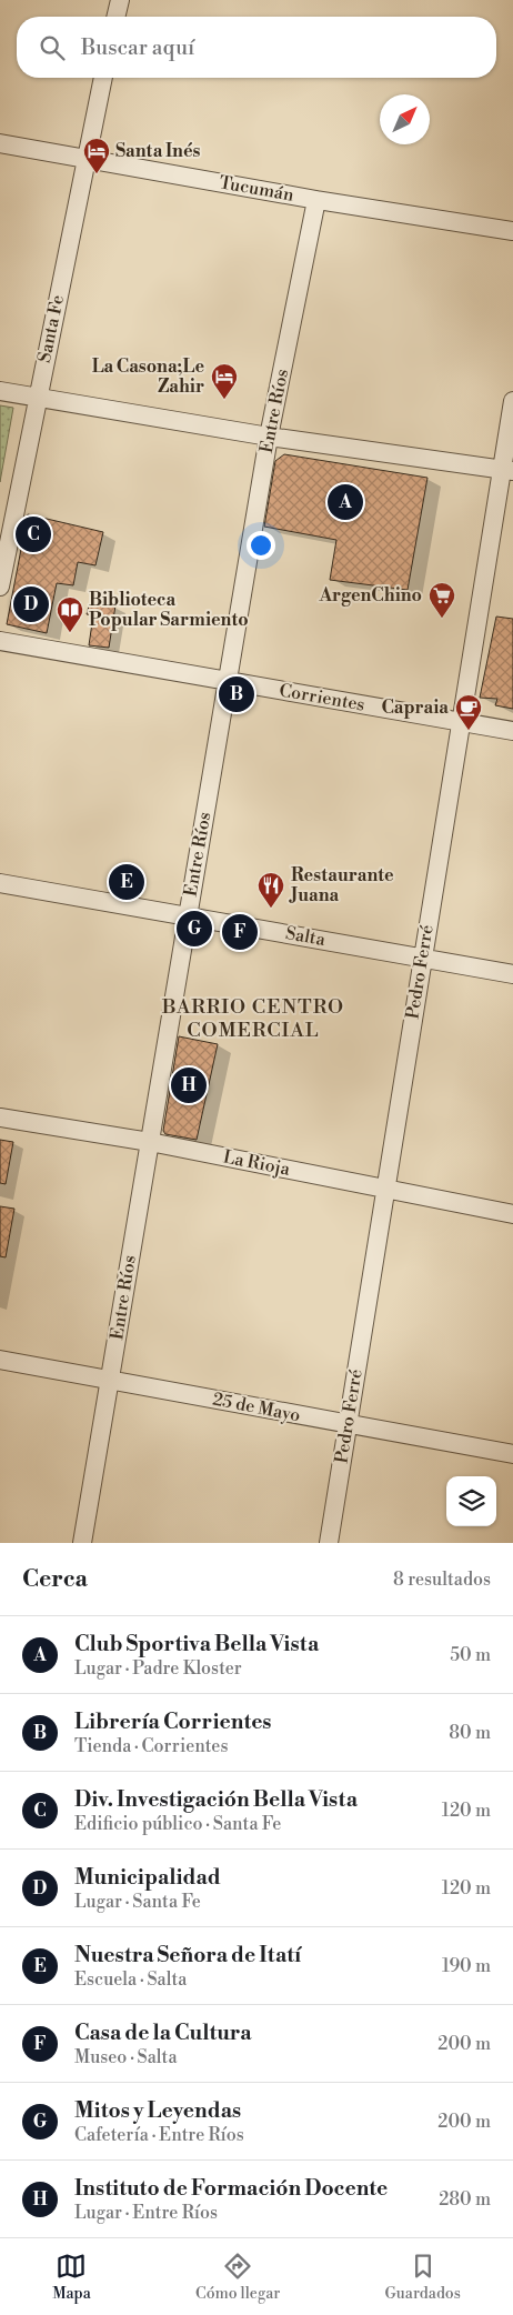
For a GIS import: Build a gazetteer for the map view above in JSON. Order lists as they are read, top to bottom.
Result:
{
  "streets": {
    "street": [
      "Tucumán",
      "Santa Fe",
      "Entre Ríos",
      "Corrientes",
      "Salta",
      "Pedro Ferré",
      "La Rioja",
      "25 de Mayo"
    ]
  },
  "crossings": [
    ["Tucumán", "Santa Fe"],
    ["Tucumán", "Entre Ríos"],
    ["Entre Ríos", "Corrientes"],
    ["Entre Ríos", "Salta"],
    ["Entre Ríos", "La Rioja"],
    ["Entre Ríos", "25 de Mayo"],
    ["Corrientes", "Pedro Ferré"],
    ["Salta", "Pedro Ferré"],
    ["Pedro Ferré", "La Rioja"],
    ["Pedro Ferré", "25 de Mayo"]
  ],
  "districts": ["BARRIO CENTRO COMERCIAL"],
  "places": {
    "hotel": ["Santa Inés", "La Casona;Le Zahir"],
    "supermarket": ["ArgenChino"],
    "library": ["Biblioteca Popular Sarmiento"],
    "cafe": ["Capraia"],
    "restaurant": ["Restaurante Juana"]
  },
  "north": "top right",
  "page": {
    "search": "Buscar aquí",
    "pins": [
      "A",
      "C",
      "D",
      "B",
      "E",
      "G",
      "F",
      "H"
    ],
    "heading": ["Cerca", "8 resultados"],
    "list": [
      {
        "mark": "A",
        "name": "Club Sportiva Bella Vista",
        "note": "Lugar · Padre Kloster",
        "value": "50 m"
      },
      {
        "mark": "B",
        "name": "Librería Corrientes",
        "note": "Tienda · Corrientes",
        "value": "80 m"
      },
      {
        "mark": "C",
        "name": "Div. Investigación Bella Vista",
        "note": "Edificio público · Santa Fe",
        "value": "120 m"
      },
      {
        "mark": "D",
        "name": "Municipalidad",
        "note": "Lugar · Santa Fe",
        "value": "120 m"
      },
      {
        "mark": "E",
        "name": "Nuestra Señora de Itatí",
        "note": "Escuela · Salta",
        "value": "190 m"
      },
      {
        "mark": "F",
        "name": "Casa de la Cultura",
        "note": "Museo · Salta",
        "value": "200 m"
      },
      {
        "mark": "G",
        "name": "Mitos y Leyendas",
        "note": "Cafetería · Entre Ríos",
        "value": "200 m"
      },
      {
        "mark": "H",
        "name": "Instituto de Formación Docente",
        "note": "Lugar · Entre Ríos",
        "value": "280 m"
      }
    ],
    "nav": ["Mapa", "Cómo llegar", "Guardados"]
  }
}
